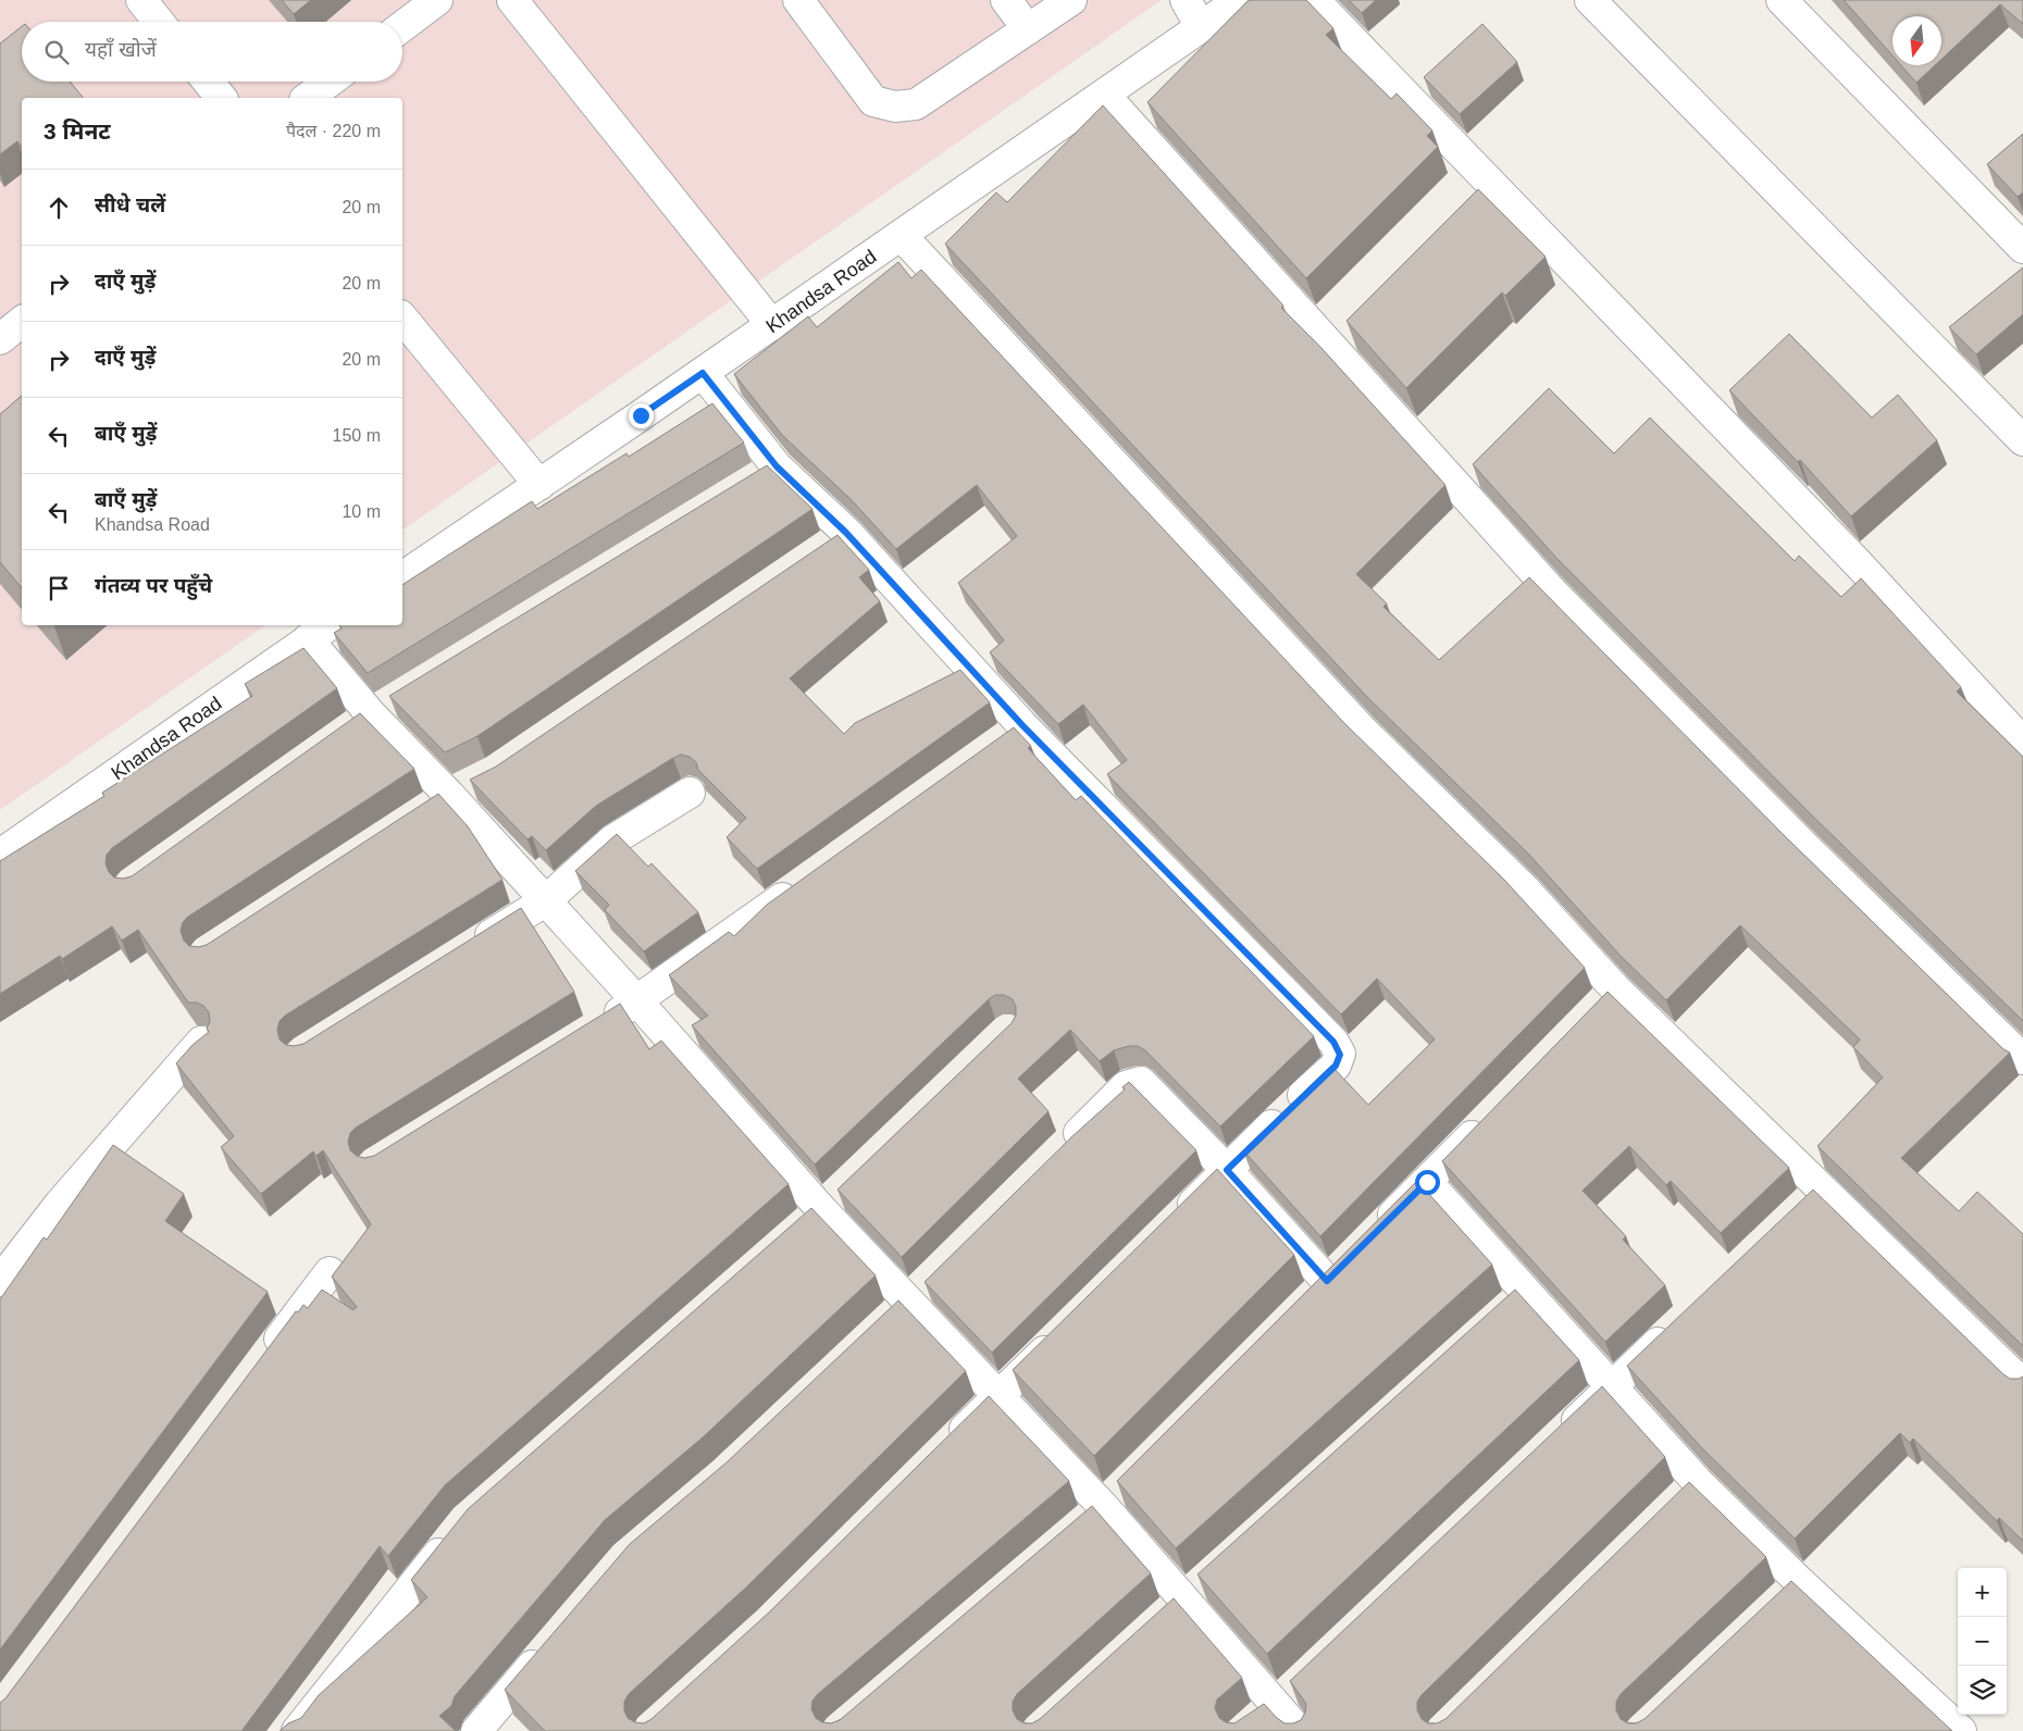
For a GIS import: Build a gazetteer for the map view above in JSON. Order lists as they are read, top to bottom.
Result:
{
  "streets": {
    "street": ["Khandsa Road"]
  },
  "north": "bottom",
  "page": {
    "search": "यहाँ खोजें",
    "heading": ["3 मिनट", "पैदल · 220 m"],
    "list": [
      ["सीधे चलें", "20 m"],
      ["दाएँ मुड़ें", "20 m"],
      ["दाएँ मुड़ें", "20 m"],
      ["बाएँ मुड़ें", "150 m"],
      ["बाएँ मुड़ें", "Khandsa Road", "10 m"],
      "गंतव्य पर पहुँचे"
    ],
    "map_buttons": ["+", "−"]
  }
}
